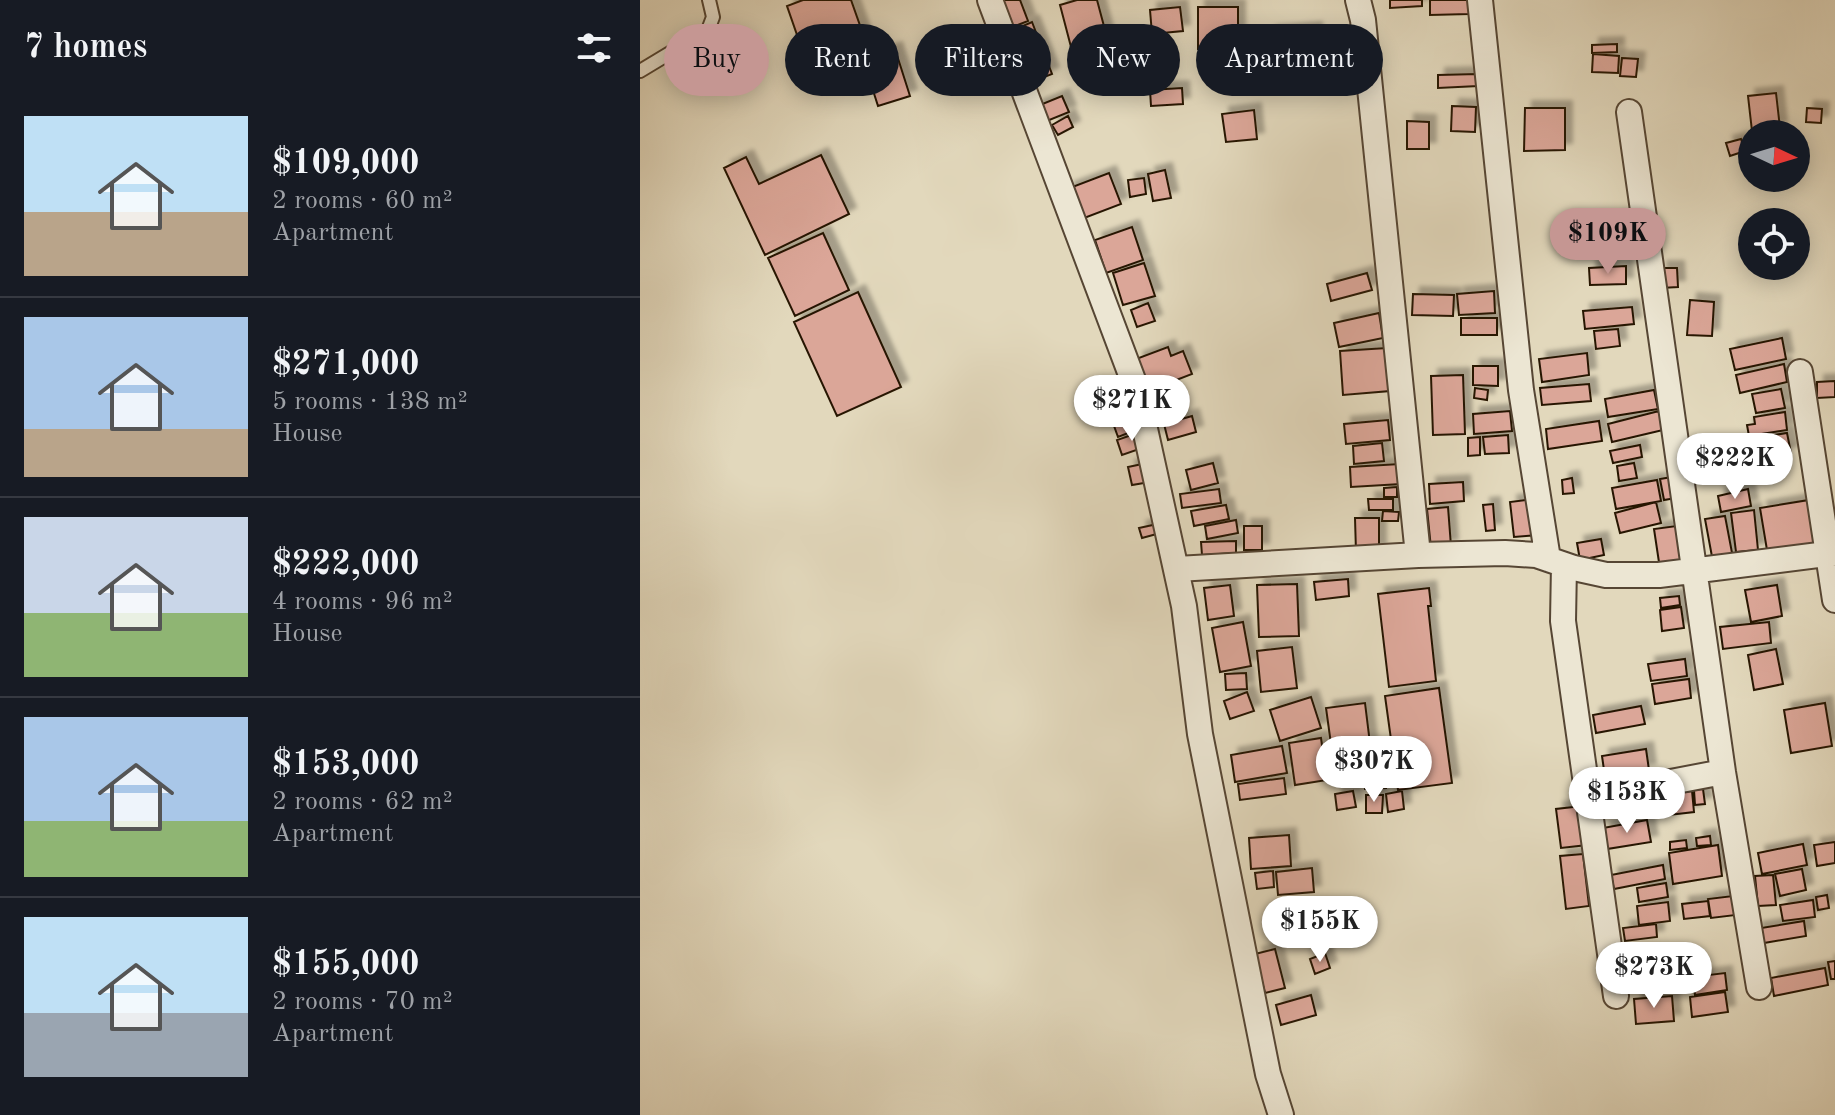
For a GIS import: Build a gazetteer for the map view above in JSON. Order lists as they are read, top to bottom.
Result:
{
  "north": "right",
  "page": {
    "heading": "7 homes",
    "chip": [
      "Buy",
      "Rent",
      "Filters",
      "New",
      "Apartment"
    ],
    "list": [
      {
        "name": "$109,000",
        "note": "2 rooms · 60 m² · Apartment"
      },
      {
        "name": "$271,000",
        "note": "5 rooms · 138 m² · House"
      },
      {
        "name": "$222,000",
        "note": "4 rooms · 96 m² · House"
      },
      {
        "name": "$153,000",
        "note": "2 rooms · 62 m² · Apartment"
      },
      {
        "name": "$155,000",
        "note": "2 rooms · 70 m² · Apartment"
      }
    ],
    "price": [
      "$109K",
      "$271K",
      "$222K",
      "$307K",
      "$153K",
      "$155K",
      "$273K"
    ]
  }
}
